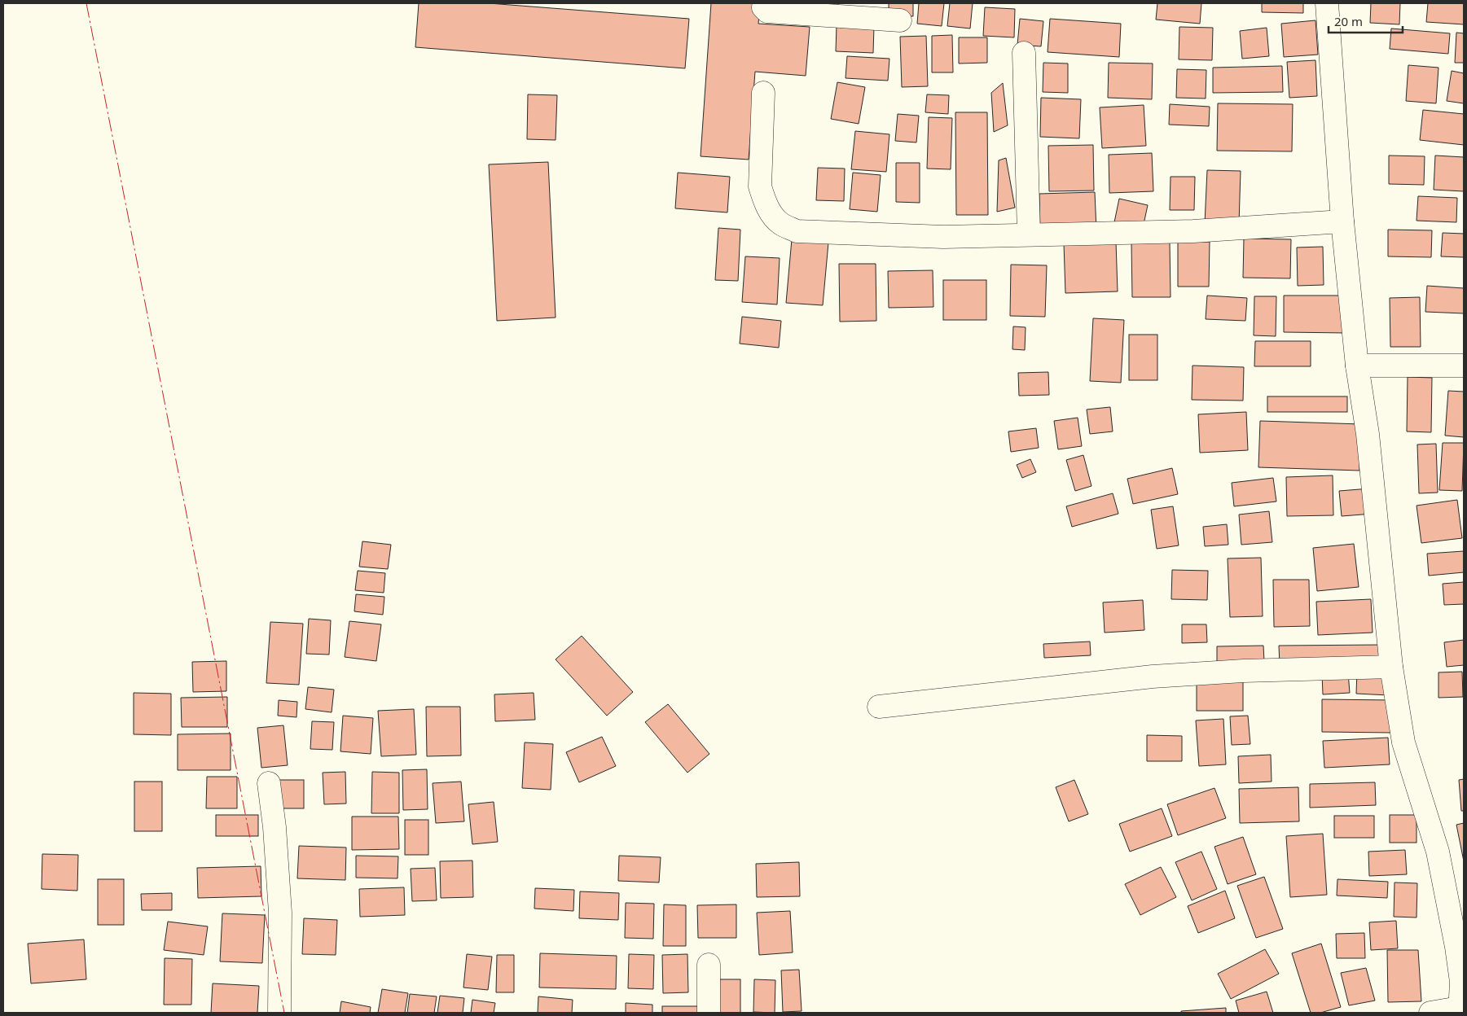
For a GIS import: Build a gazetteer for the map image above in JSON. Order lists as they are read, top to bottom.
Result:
{
  "scale_bar": "20 m"
}
